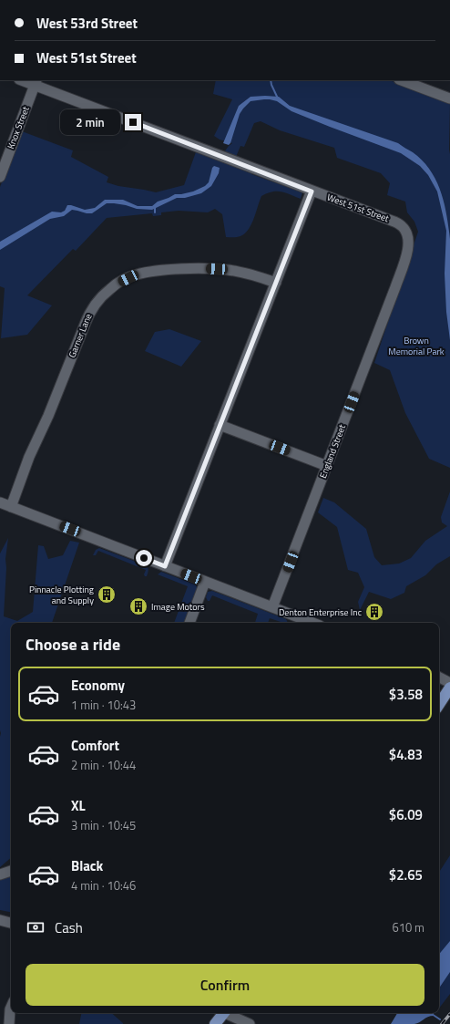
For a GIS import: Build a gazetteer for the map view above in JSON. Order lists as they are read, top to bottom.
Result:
{
  "streets": {
    "street": [
      "Knox Street",
      "West 51st Street",
      "Garner Lane",
      "England Street"
    ]
  },
  "crossings": [
    ["Knox Street", "West 51st Street"],
    ["West 51st Street", "England Street"]
  ],
  "parks": ["Brown Memorial Park"],
  "places": {
    "building": ["Pinnacle Plotting and Supply", "Image Motors", "Denton Enterprise Inc"]
  },
  "page": {
    "banner": ["West 53rd Street", "West 51st Street"],
    "bubble": "2 min",
    "heading": "Choose a ride",
    "list": [
      {
        "name": "Economy",
        "note": "1 min · 10:43",
        "value": "$3.58"
      },
      {
        "name": "Comfort",
        "note": "2 min · 10:44",
        "value": "$4.83"
      },
      {
        "name": "XL",
        "note": "3 min · 10:45",
        "value": "$6.09"
      },
      {
        "name": "Black",
        "note": "4 min · 10:46",
        "value": "$2.65"
      }
    ],
    "pay": ["Cash", "610 m"],
    "buttons": "Confirm"
  }
}
